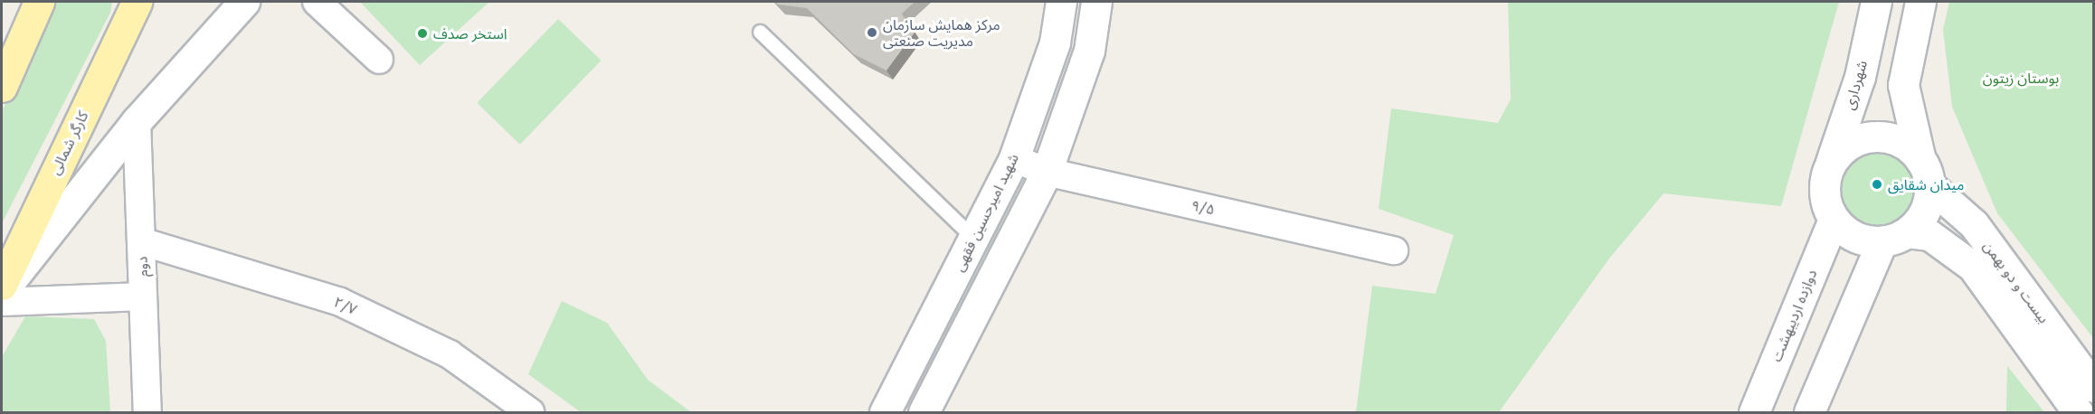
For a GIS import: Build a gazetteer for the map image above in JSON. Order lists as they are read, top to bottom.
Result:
{
  "streets": {
    "main road": ["کارگر شمالی"],
    "street": [
      "شهرداری",
      "۹/۵",
      "شهید امیرحسین فقهی",
      "دوم",
      "بیست و دو بهمن",
      "۲/۷",
      "دوازده اردیبهشت"
    ]
  },
  "crossings": [
    ["شهرداری", "بیست و دو بهمن"],
    ["شهرداری", "دوازده اردیبهشت"],
    ["۹/۵", "شهید امیرحسین فقهی"],
    ["دوم", "۲/۷"],
    ["بیست و دو بهمن", "دوازده اردیبهشت"]
  ],
  "parks": ["بوستان زیتون"],
  "places": ["مرکز همایش سازمان مدیریت صنعتی", "استخر صدف", "میدان شقایق"]
}
